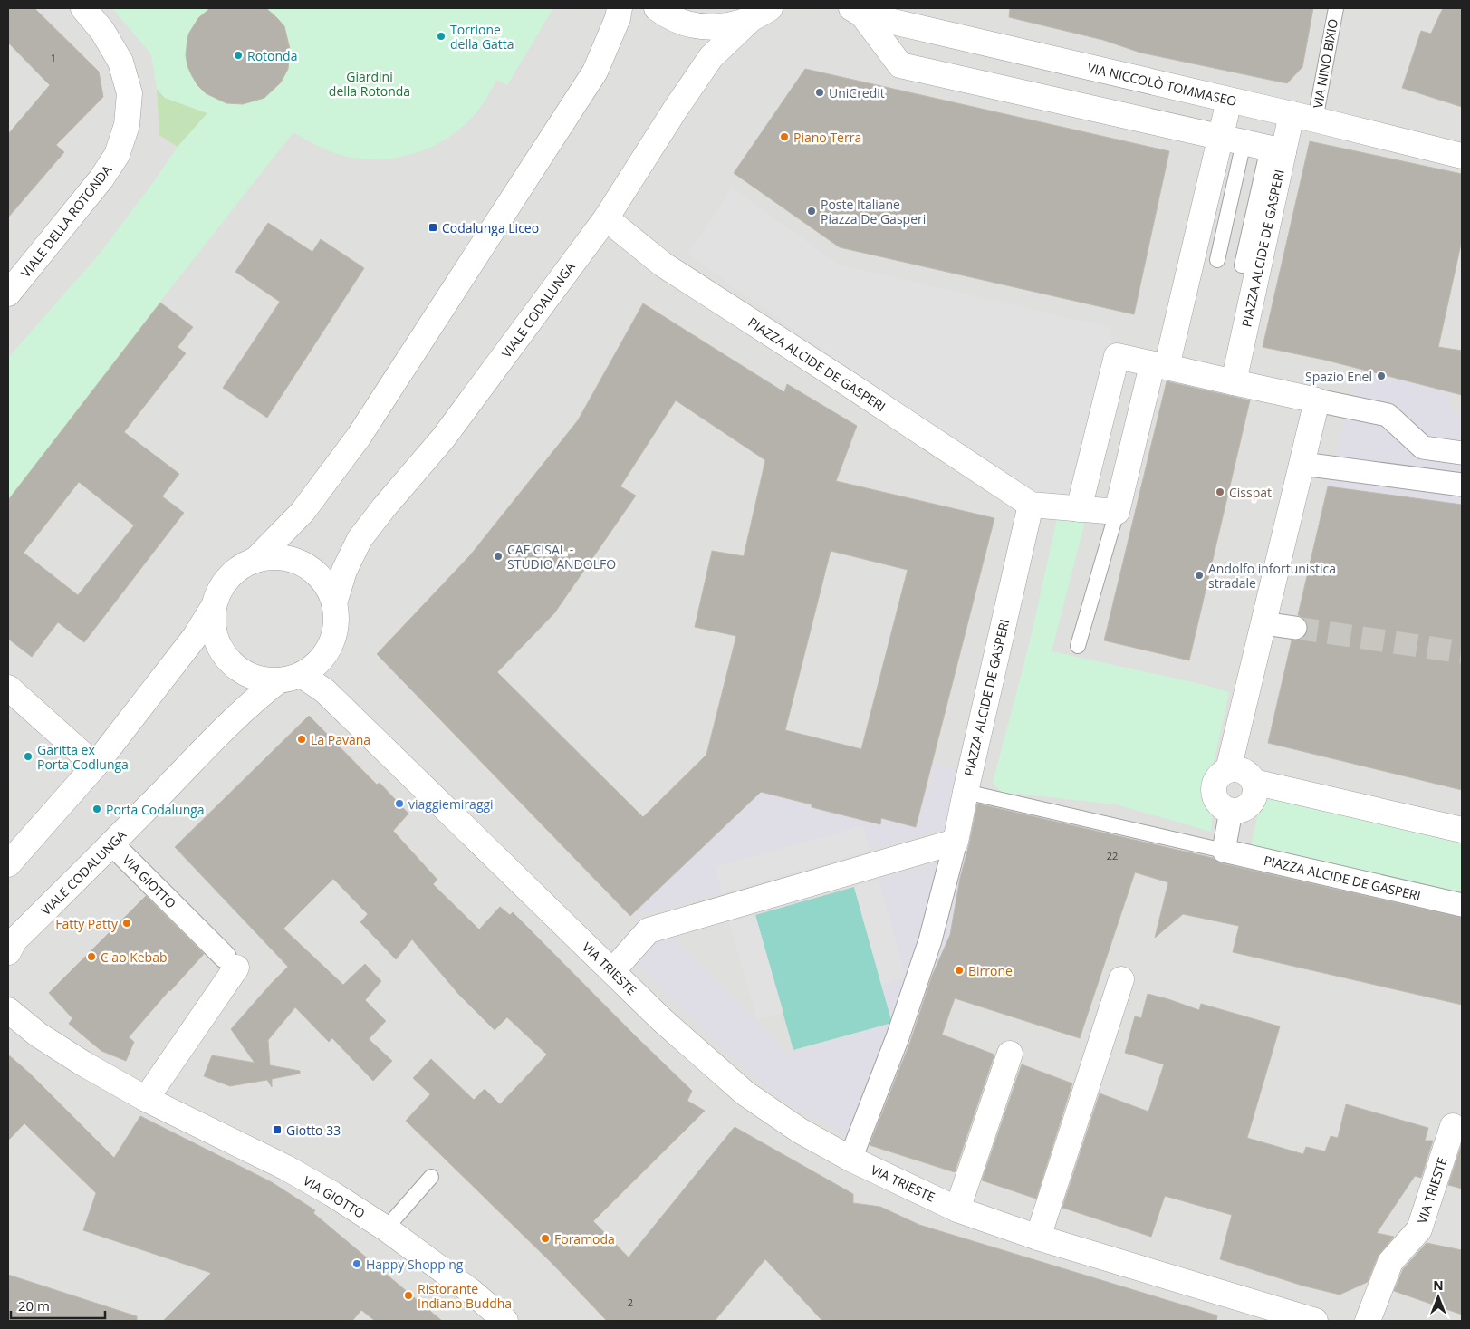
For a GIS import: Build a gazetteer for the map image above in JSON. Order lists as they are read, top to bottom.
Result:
{
  "streets": {
    "street": [
      "VIA NICCOLÒ TOMMASEO",
      "VIALE DELLA ROTONDA",
      "PIAZZA ALCIDE DE GASPERI",
      "VIALE CODALUNGA",
      "VIA GIOTTO",
      "VIA TRIESTE"
    ],
    "lane": ["VIA NINO BIXIO"]
  },
  "crossings": [
    ["VIA NINO BIXIO", "VIA NICCOLÒ TOMMASEO"],
    ["VIA NICCOLÒ TOMMASEO", "PIAZZA ALCIDE DE GASPERI"],
    ["PIAZZA ALCIDE DE GASPERI", "VIALE CODALUNGA"],
    ["VIALE CODALUNGA", "VIA GIOTTO"],
    ["VIALE CODALUNGA", "VIA TRIESTE"]
  ],
  "parks": ["Giardini della Rotonda"],
  "places": {
    "other": [
      "Torrione della Gatta",
      "Rotonda",
      "UniCredit",
      "Piano Terra",
      "Poste Italiane Piazza De Gasperi",
      "Spazio Enel",
      "Cisspat",
      "CAF CISAL - STUDIO ANDOLFO",
      "Andolfo infortunistica stradale",
      "La Pavana",
      "Garitta ex Porta Codlunga",
      "viaggiemiraggi",
      "Porta Codalunga",
      "Fatty Patty",
      "Ciao Kebab",
      "Birrone",
      "Foramoda",
      "Happy Shopping",
      "Ristorante Indiano Buddha"
    ],
    "transit": ["Codalunga Liceo", "Giotto 33"]
  },
  "house_numbers": ["1", "22", "2"],
  "scale_bar": "20 m",
  "north": "top"
}
